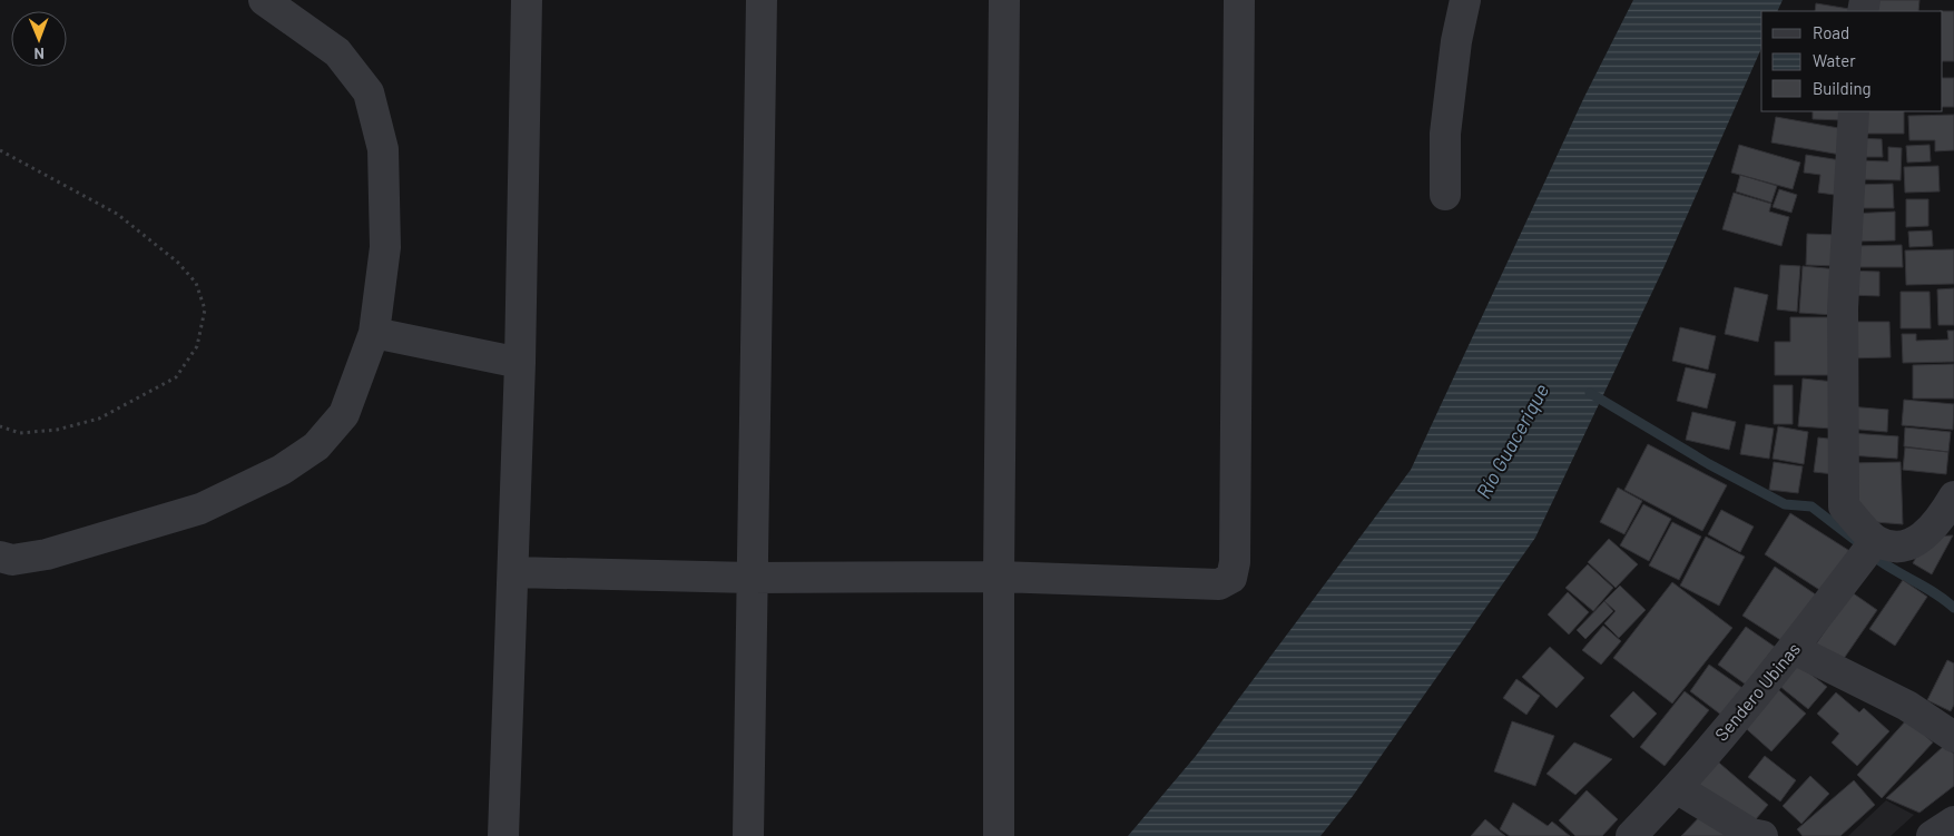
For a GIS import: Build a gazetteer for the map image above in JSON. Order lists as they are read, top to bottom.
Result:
{
  "streets": {
    "street": ["Sendero Ubinas"]
  },
  "water": ["Río Guacerique"],
  "legend": ["Road", "Water", "Building"],
  "north": "bottom"
}
